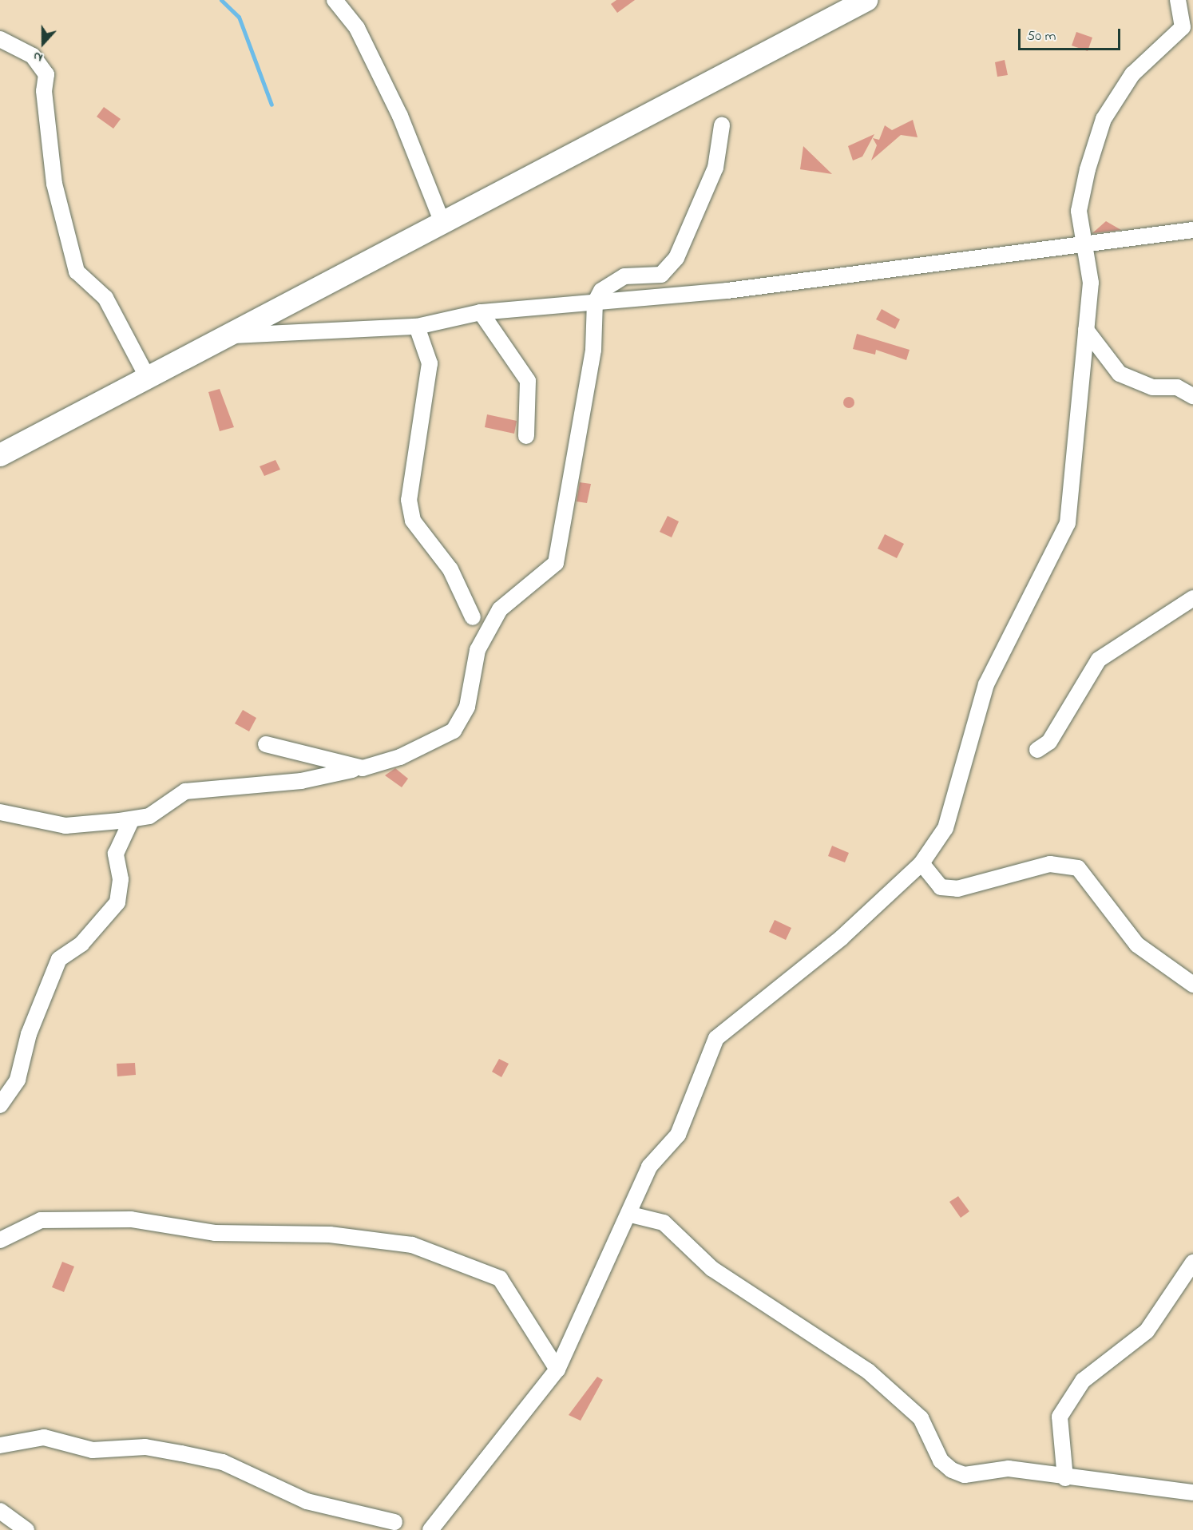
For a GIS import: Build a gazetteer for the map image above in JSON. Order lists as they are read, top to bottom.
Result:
{
  "scale_bar": "50 m",
  "north": "bottom"
}
